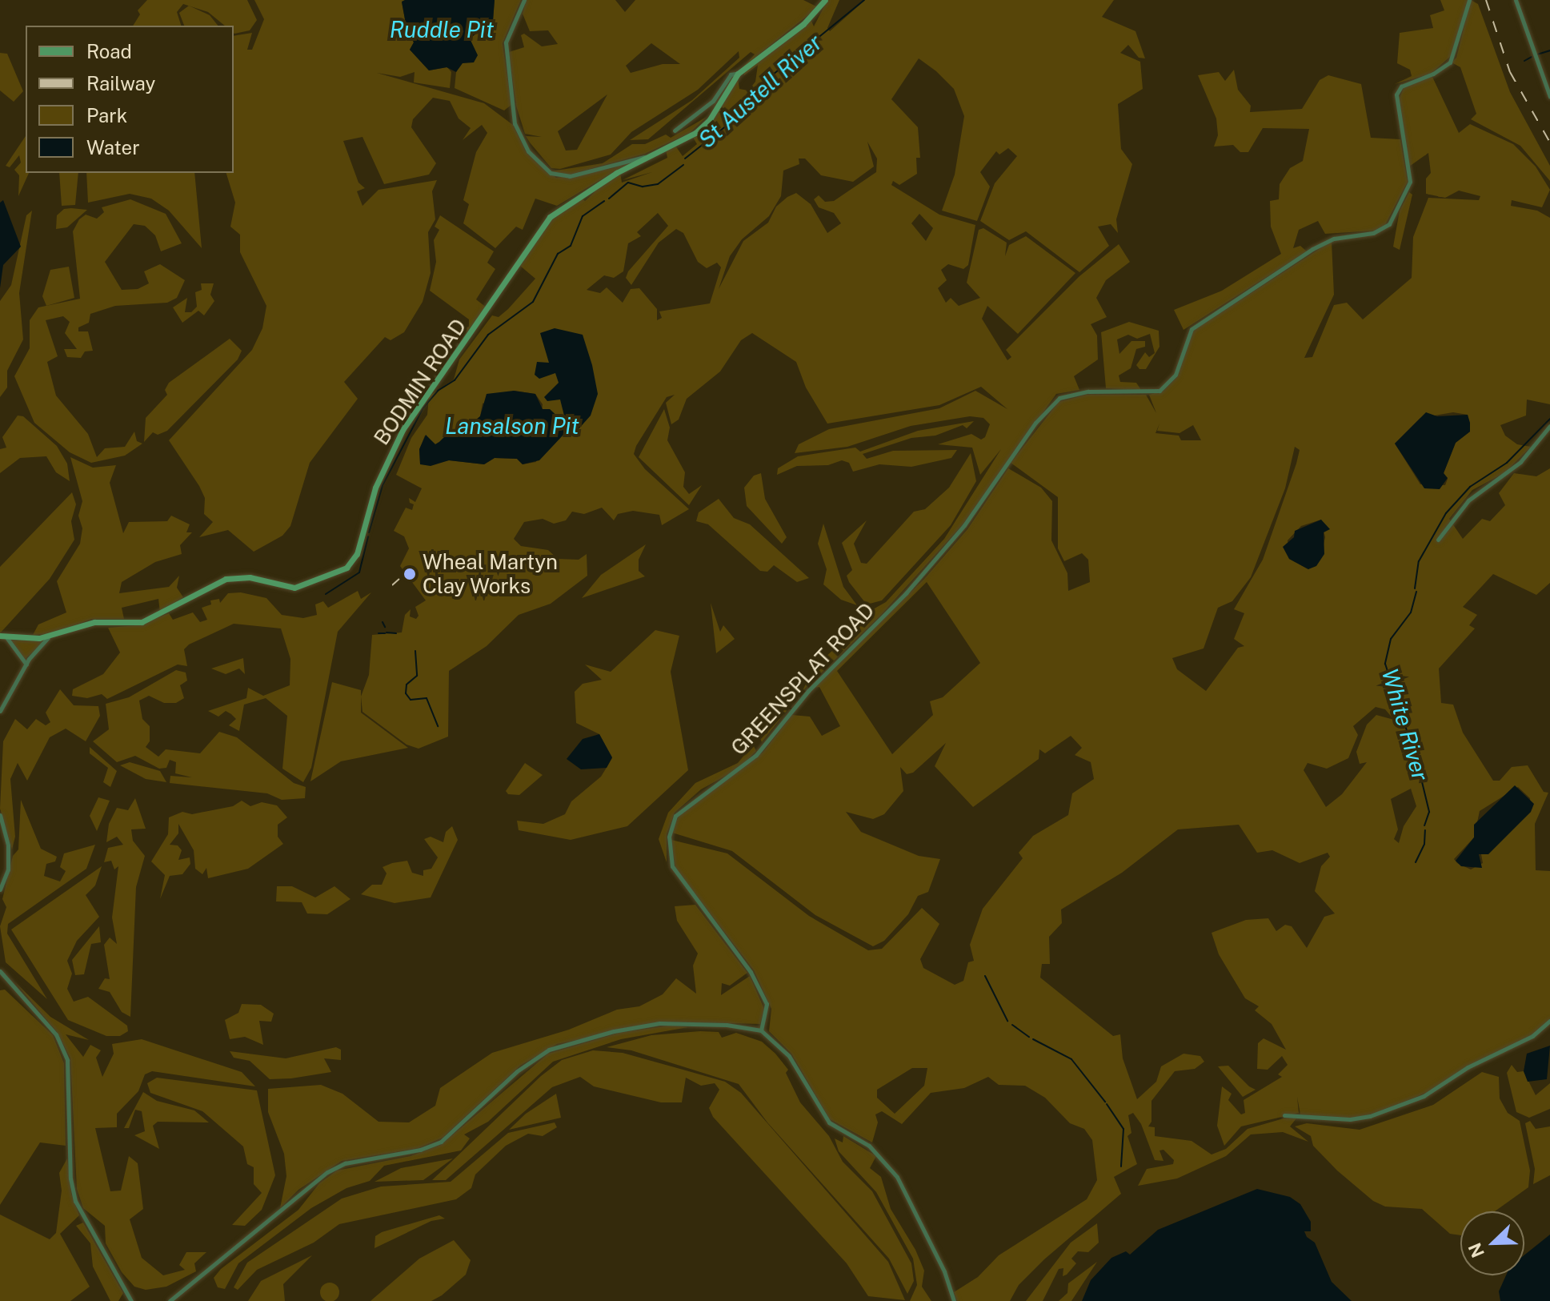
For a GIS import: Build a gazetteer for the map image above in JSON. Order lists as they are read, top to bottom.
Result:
{
  "streets": {
    "main road": ["BODMIN ROAD"],
    "street": ["GREENSPLAT ROAD"]
  },
  "water": [
    "Ruddle Pit",
    "St Austell River",
    "Lansalson Pit",
    "White River"
  ],
  "places": ["Wheal Martyn Clay Works"],
  "legend": [
    "Road",
    "Railway",
    "Park",
    "Water"
  ],
  "north": "bottom left"
}
